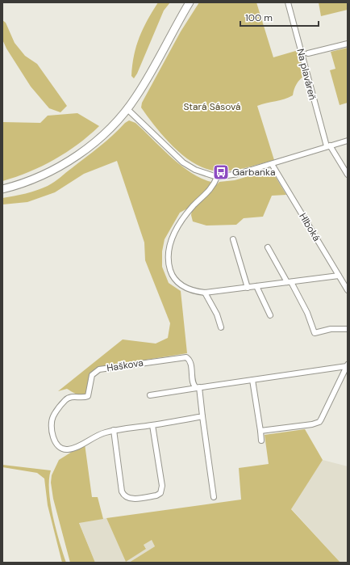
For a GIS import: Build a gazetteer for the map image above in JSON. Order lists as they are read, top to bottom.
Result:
{
  "streets": {
    "street": ["Na plaváreň", "Hlboká", "Haškova"]
  },
  "parks": ["Stará Sásová"],
  "places": {
    "bus stop": ["Garbanka"]
  },
  "scale_bar": "100 m"
}
